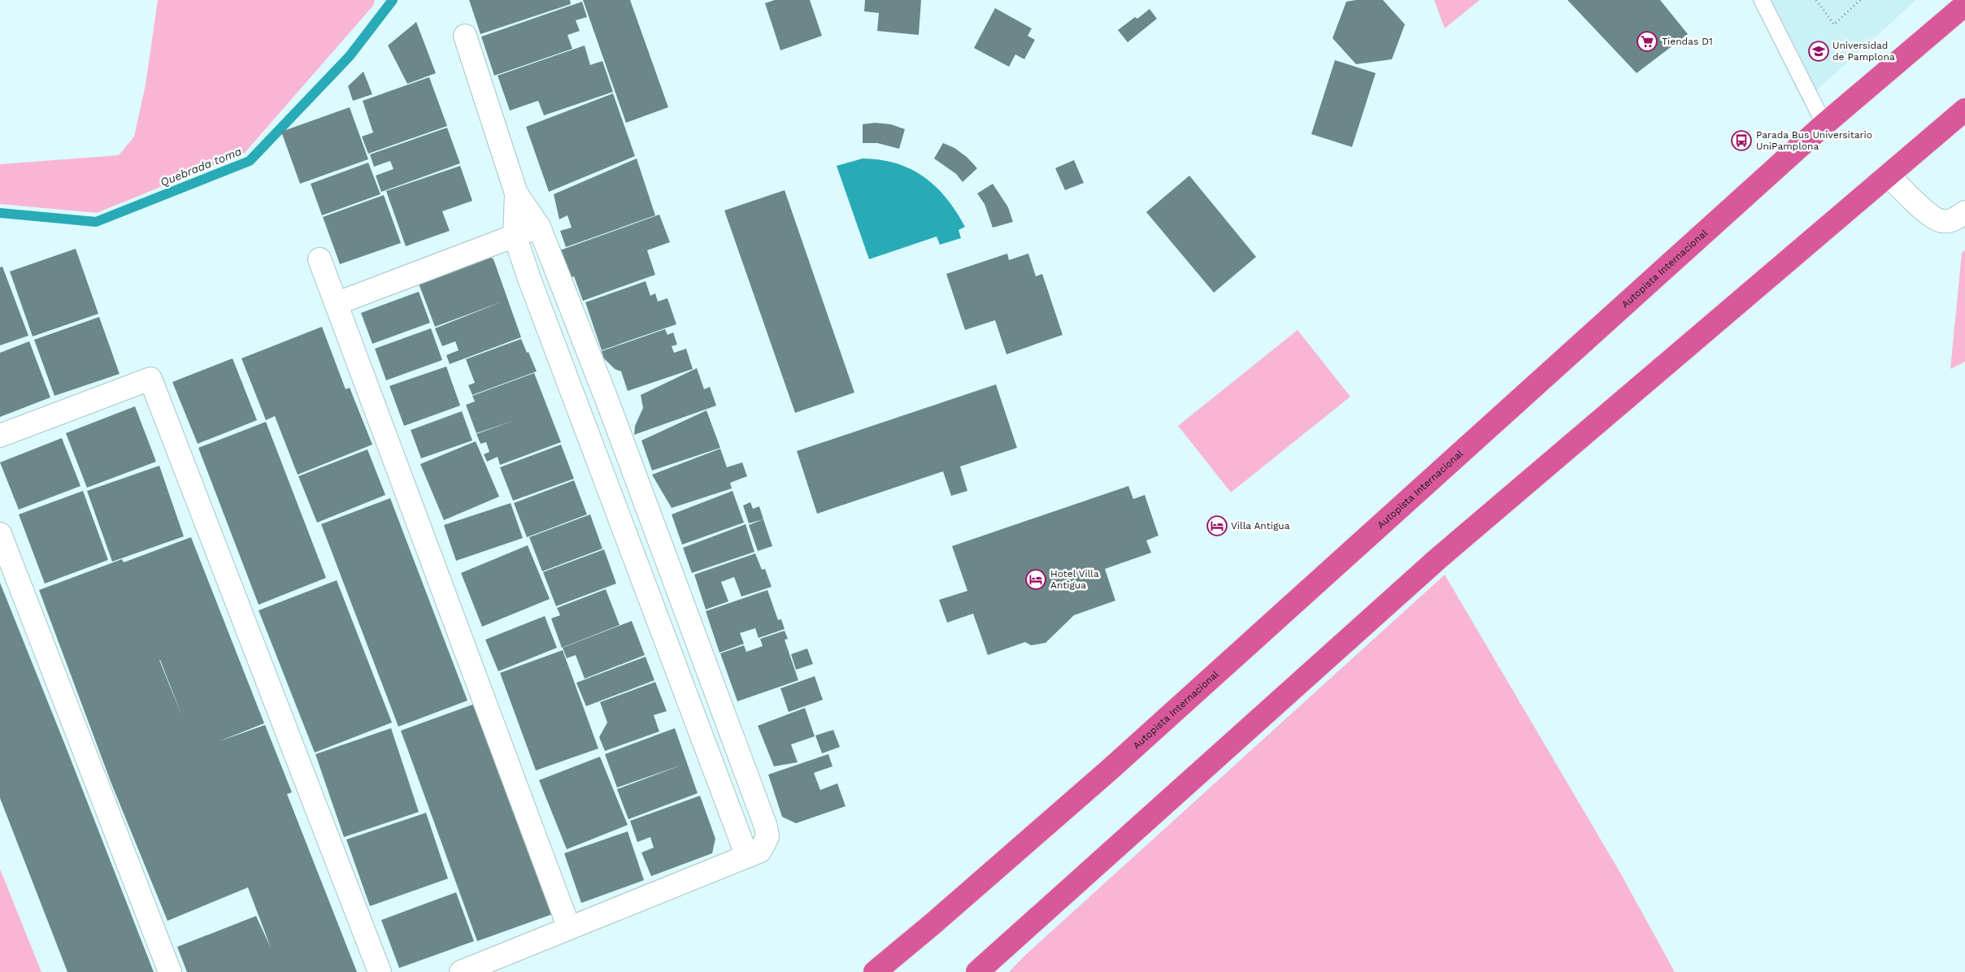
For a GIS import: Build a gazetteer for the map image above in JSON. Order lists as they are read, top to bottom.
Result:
{
  "streets": {
    "highway": ["Autopista Internacional"]
  },
  "water": ["Quebrada toma"],
  "places": {
    "supermarket": ["Tiendas D1"],
    "school or university": ["Universidad de Pamplona"],
    "bus stop": ["Parada Bus Universitario UniPamplona"],
    "hotel": ["Villa Antigua", "Hotel Villa Antigua"]
  }
}
